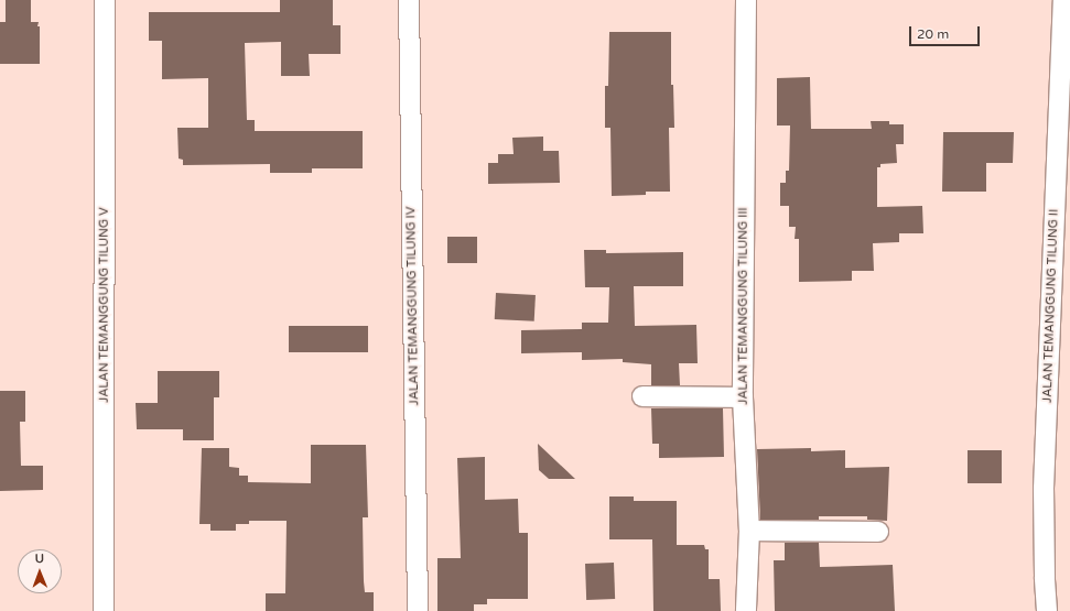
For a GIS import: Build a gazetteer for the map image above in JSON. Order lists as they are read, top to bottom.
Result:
{
  "streets": {
    "street": [
      "JALAN TEMANGGUNG TILUNG V",
      "JALAN TEMANGGUNG TILUNG IV",
      "JALAN TEMANGGUNG TILUNG III",
      "JALAN TEMANGGUNG TILUNG II"
    ]
  },
  "scale_bar": "20 m",
  "north": "top"
}
